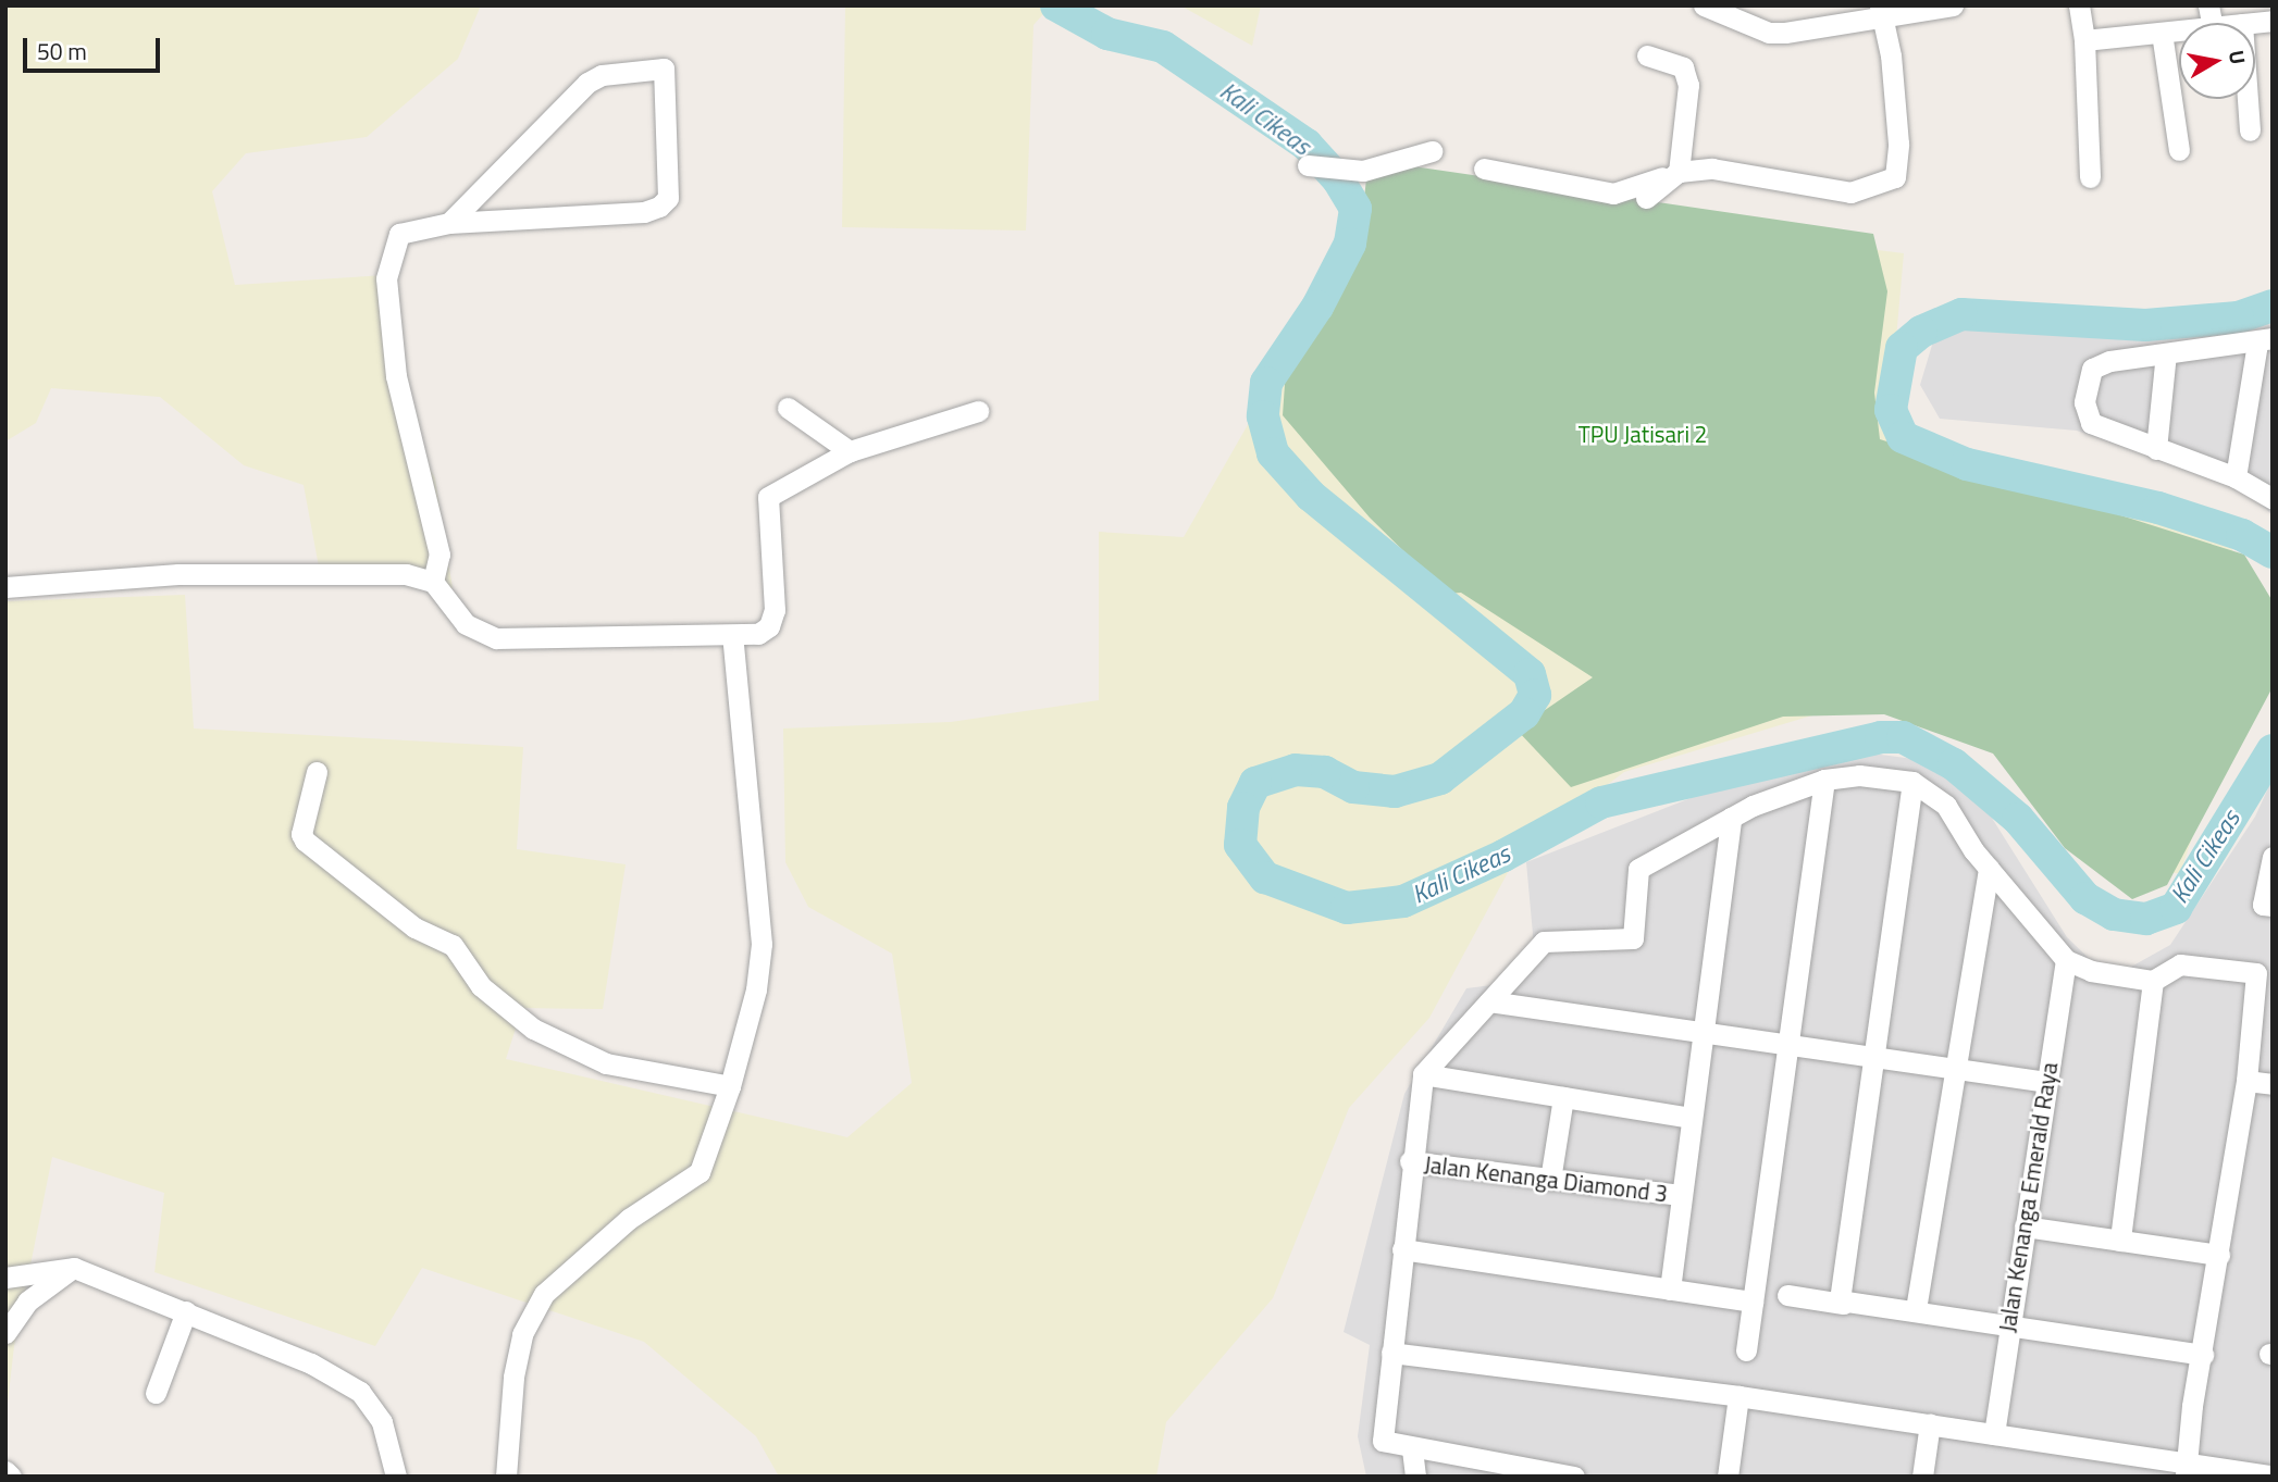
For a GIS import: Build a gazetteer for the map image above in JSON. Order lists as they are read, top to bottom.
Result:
{
  "streets": {
    "street": ["Jalan Kenanga Diamond 3", "Jalan Kenanga Emerald Raya"]
  },
  "water": ["Kali Cikeas"],
  "parks": ["TPU Jatisari 2"],
  "scale_bar": "50 m",
  "north": "right"
}
